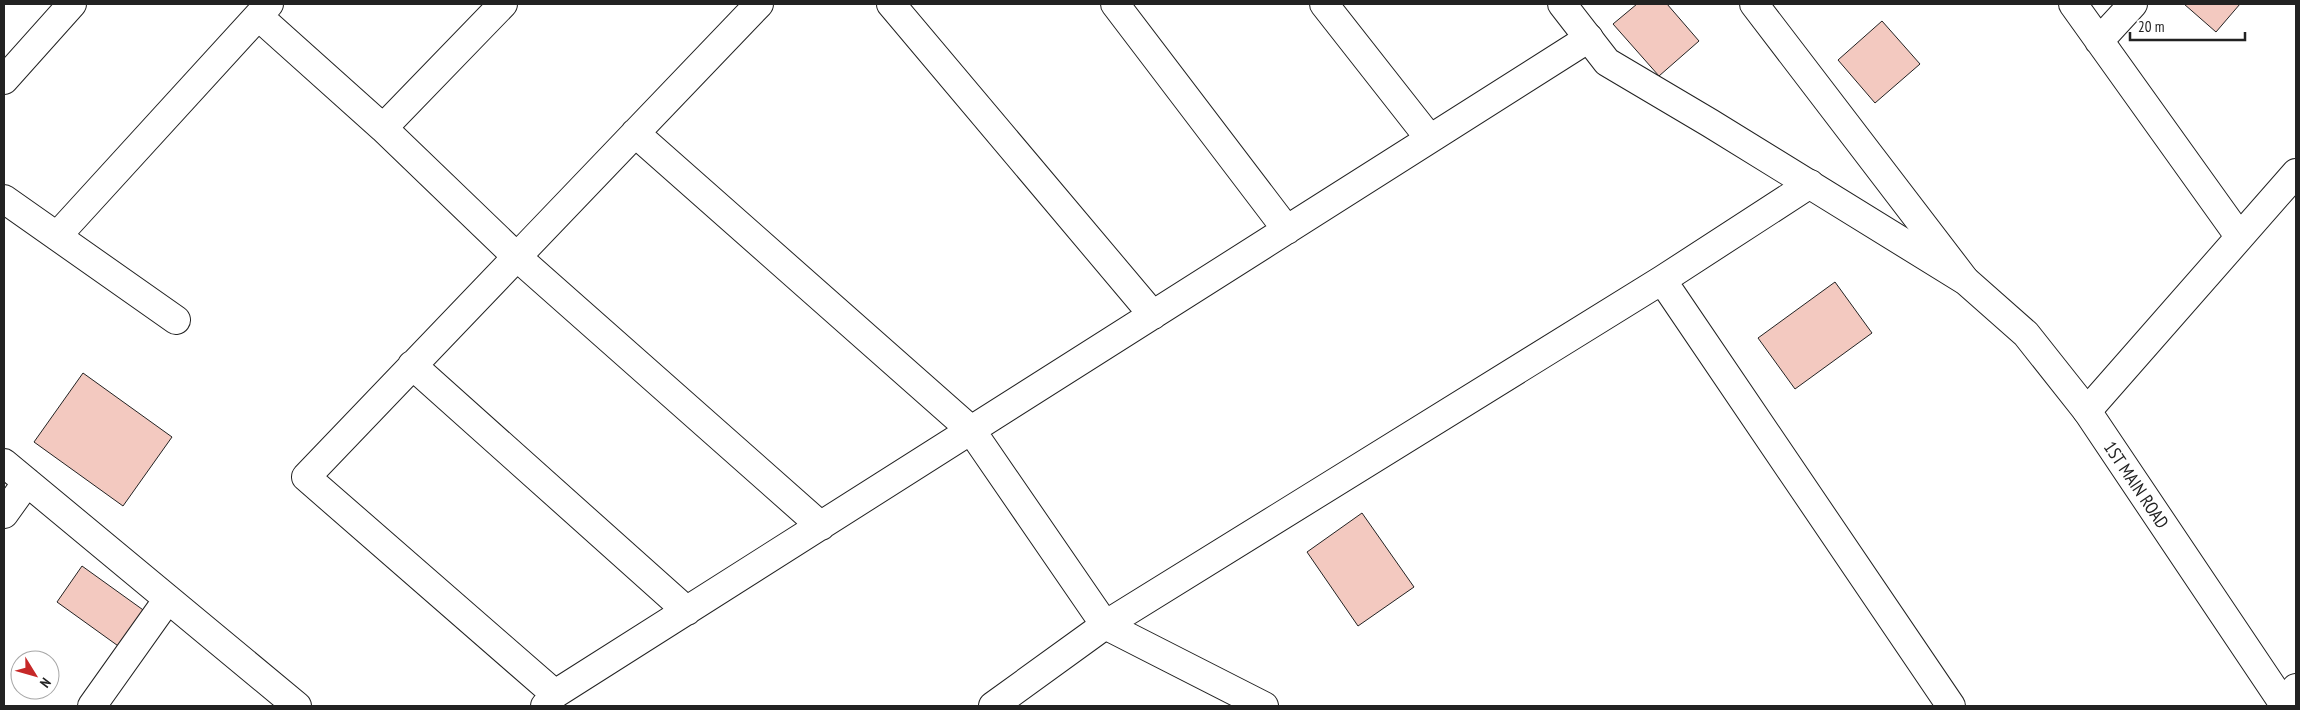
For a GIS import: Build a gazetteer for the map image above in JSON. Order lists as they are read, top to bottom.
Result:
{
  "streets": {
    "street": ["1ST MAIN ROAD"]
  },
  "scale_bar": "20 m",
  "north": "bottom right"
}
